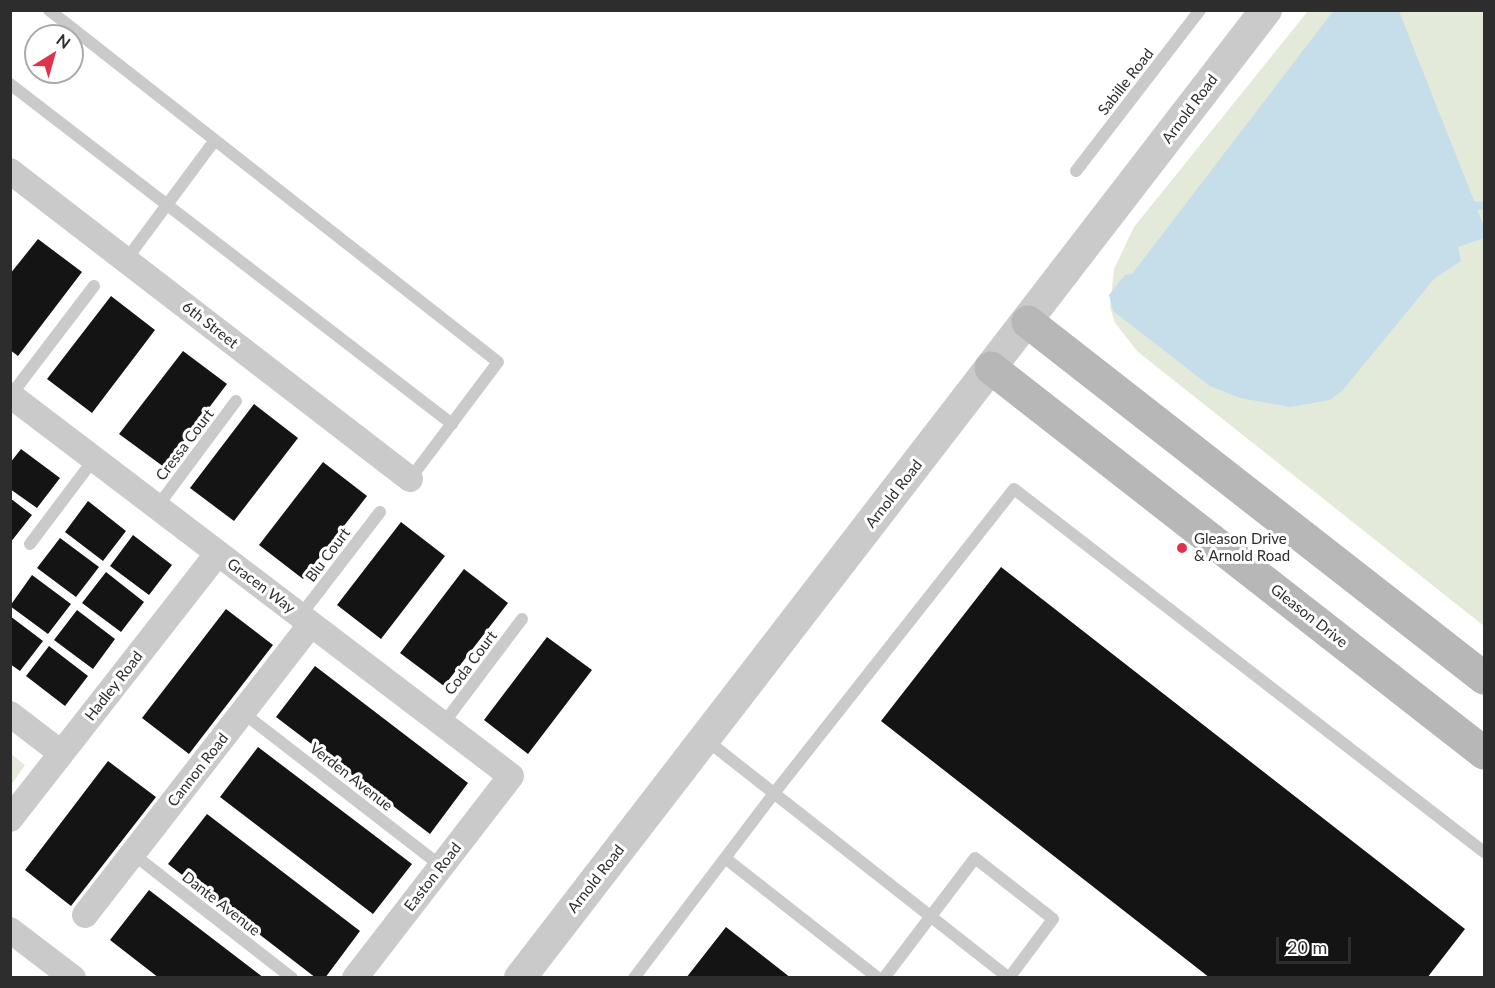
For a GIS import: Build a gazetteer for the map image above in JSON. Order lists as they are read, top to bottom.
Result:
{
  "streets": {
    "main road": ["Gleason Drive"],
    "street": [
      "Arnold Road",
      "6th Street",
      "Gracen Way",
      "Hadley Road",
      "Cannon Road",
      "Easton Road"
    ],
    "lane": [
      "Sabille Road",
      "Cressa Court",
      "Blu Court",
      "Coda Court",
      "Verden Avenue",
      "Dante Avenue"
    ]
  },
  "crossings": [
    ["Arnold Road", "Gleason Drive"],
    ["Cressa Court", "Gracen Way"],
    ["Blu Court", "Gracen Way"],
    ["Blu Court", "Cannon Road"],
    ["Gracen Way", "Coda Court"],
    ["Gracen Way", "Hadley Road"],
    ["Gracen Way", "Cannon Road"],
    ["Gracen Way", "Easton Road"],
    ["Cannon Road", "Verden Avenue"],
    ["Cannon Road", "Dante Avenue"],
    ["Verden Avenue", "Easton Road"]
  ],
  "places": ["Gleason Drive & Arnold Road"],
  "scale_bar": "20 m",
  "north": "top right"
}
